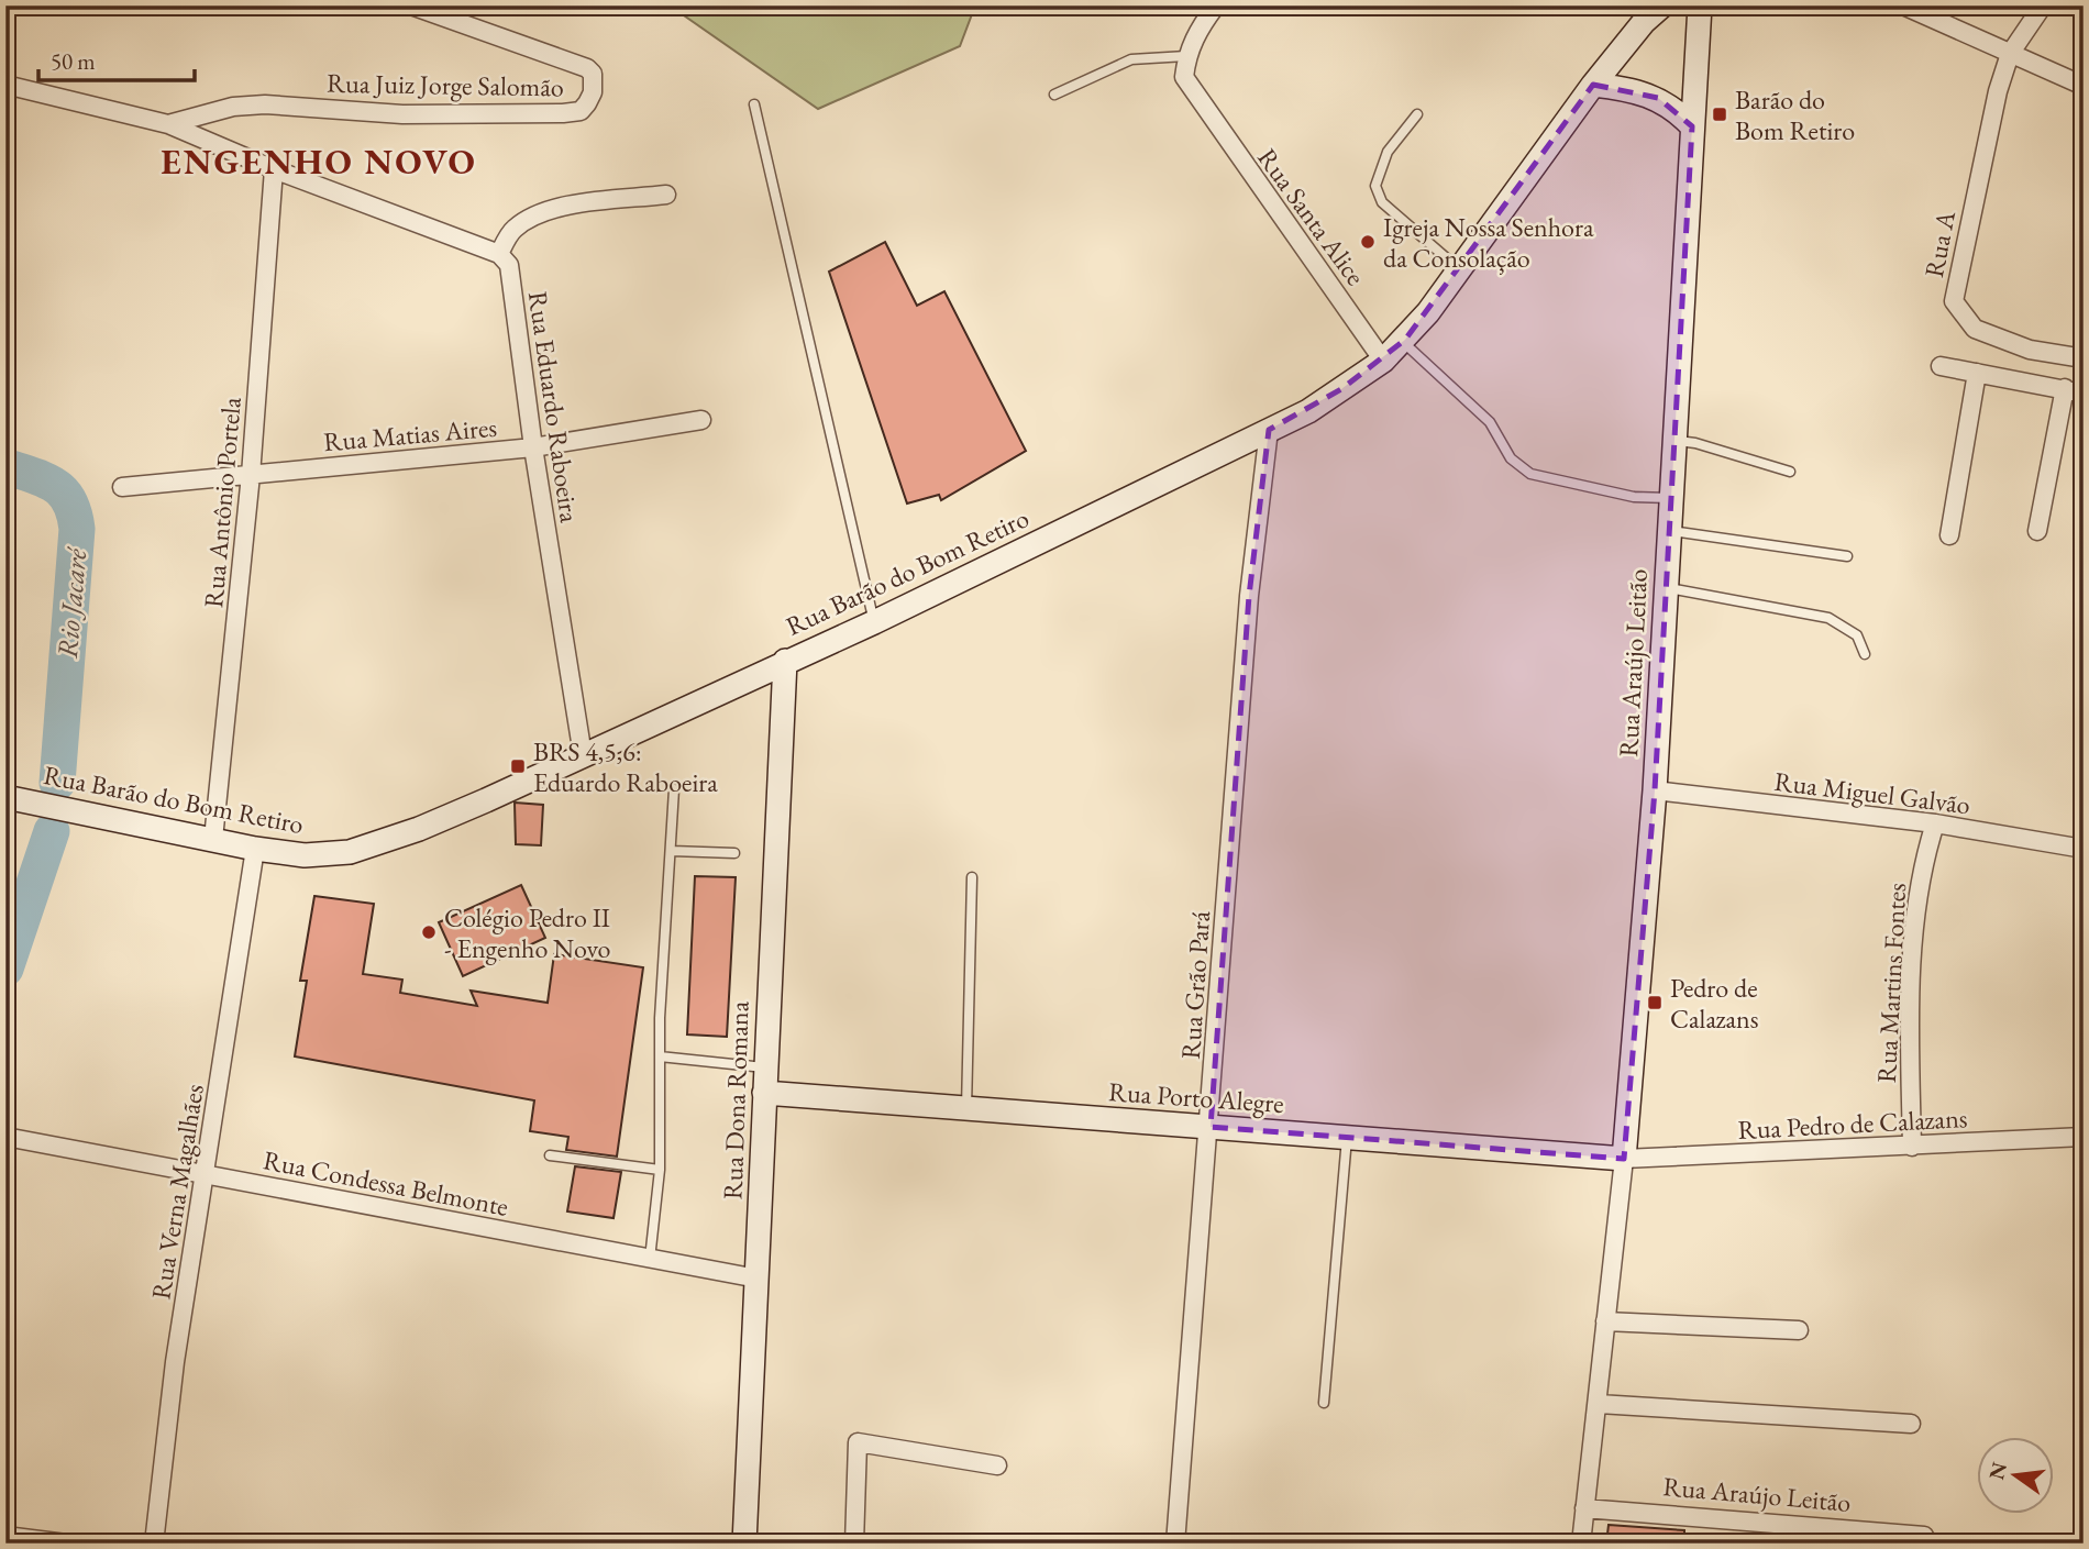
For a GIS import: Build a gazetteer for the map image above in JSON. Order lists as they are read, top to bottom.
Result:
{
  "streets": {
    "street": [
      "Rua Juiz Jorge Salomão",
      "Rua Santa Alice",
      "Rua A",
      "Rua Eduardo Raboeira",
      "Rua Matias Aires",
      "Rua Antônio Portela",
      "Rua Barão do Bom Retiro",
      "Rua Araújo Leitão",
      "Rua Miguel Galvão",
      "Rua Martins Fontes",
      "Rua Grão Pará",
      "Rua Porto Alegre",
      "Rua Dona Romana",
      "Rua Pedro de Calazans",
      "Rua Condessa Belmonte",
      "Rua Verna Magalhães"
    ]
  },
  "crossings": [
    ["Rua Santa Alice", "Rua Barão do Bom Retiro"],
    ["Rua Eduardo Raboeira", "Rua Matias Aires"],
    ["Rua Eduardo Raboeira", "Rua Barão do Bom Retiro"],
    ["Rua Matias Aires", "Rua Antônio Portela"],
    ["Rua Antônio Portela", "Rua Barão do Bom Retiro"],
    ["Rua Barão do Bom Retiro", "Rua Grão Pará"],
    ["Rua Barão do Bom Retiro", "Rua Dona Romana"],
    ["Rua Barão do Bom Retiro", "Rua Verna Magalhães"],
    ["Rua Araújo Leitão", "Rua Miguel Galvão"],
    ["Rua Araújo Leitão", "Rua Porto Alegre"],
    ["Rua Araújo Leitão", "Rua Pedro de Calazans"],
    ["Rua Miguel Galvão", "Rua Martins Fontes"],
    ["Rua Martins Fontes", "Rua Pedro de Calazans"],
    ["Rua Grão Pará", "Rua Porto Alegre"],
    ["Rua Porto Alegre", "Rua Dona Romana"],
    ["Rua Porto Alegre", "Rua Pedro de Calazans"],
    ["Rua Dona Romana", "Rua Condessa Belmonte"],
    ["Rua Condessa Belmonte", "Rua Verna Magalhães"]
  ],
  "districts": ["ENGENHO NOVO"],
  "water": ["Rio Jacaré"],
  "places": {
    "transit": ["Barão do Bom Retiro", "BRS 4,5,6: Eduardo Raboeira", "Pedro de Calazans"],
    "other": ["Igreja Nossa Senhora da Consolação", "Colégio Pedro II - Engenho Novo"]
  },
  "scale_bar": "50 m",
  "north": "left"
}
